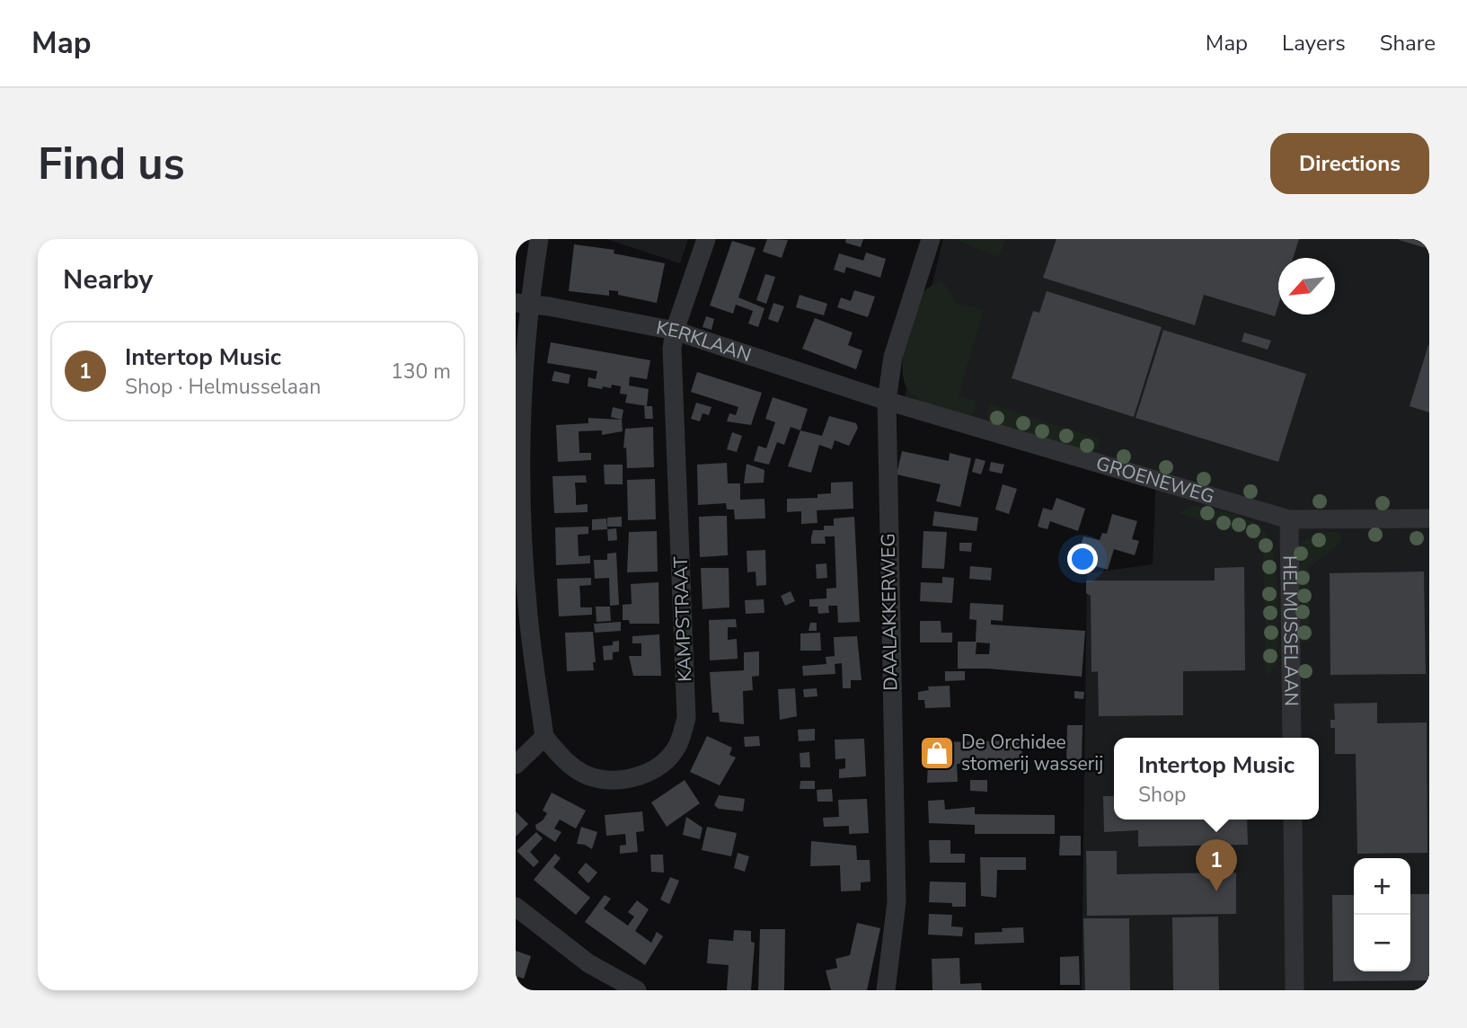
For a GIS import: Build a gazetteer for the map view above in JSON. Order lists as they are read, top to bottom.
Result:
{
  "streets": {
    "street": [
      "KERKLAAN",
      "GROENEWEG",
      "DAALAKKERWEG",
      "KAMPSTRAAT",
      "HELMUSSELAAN"
    ]
  },
  "crossings": [
    ["KERKLAAN", "GROENEWEG"],
    ["KERKLAAN", "DAALAKKERWEG"],
    ["KERKLAAN", "KAMPSTRAAT"],
    ["GROENEWEG", "DAALAKKERWEG"],
    ["GROENEWEG", "HELMUSSELAAN"]
  ],
  "places": {
    "shop": ["De Orchidee stomerij wasserij"]
  },
  "north": "bottom left",
  "page": {
    "header": "Map",
    "nav": ["Map", "Layers", "Share"],
    "buttons": "Directions",
    "title": "Find us",
    "heading": "Nearby",
    "list": [
      {
        "mark": "1",
        "name": "Intertop Music",
        "note": "Shop · Helmusselaan",
        "value": "130 m"
      }
    ],
    "popup": ["Intertop Music", "Shop"],
    "pins": "1",
    "map_buttons": ["+", "−"]
  }
}
